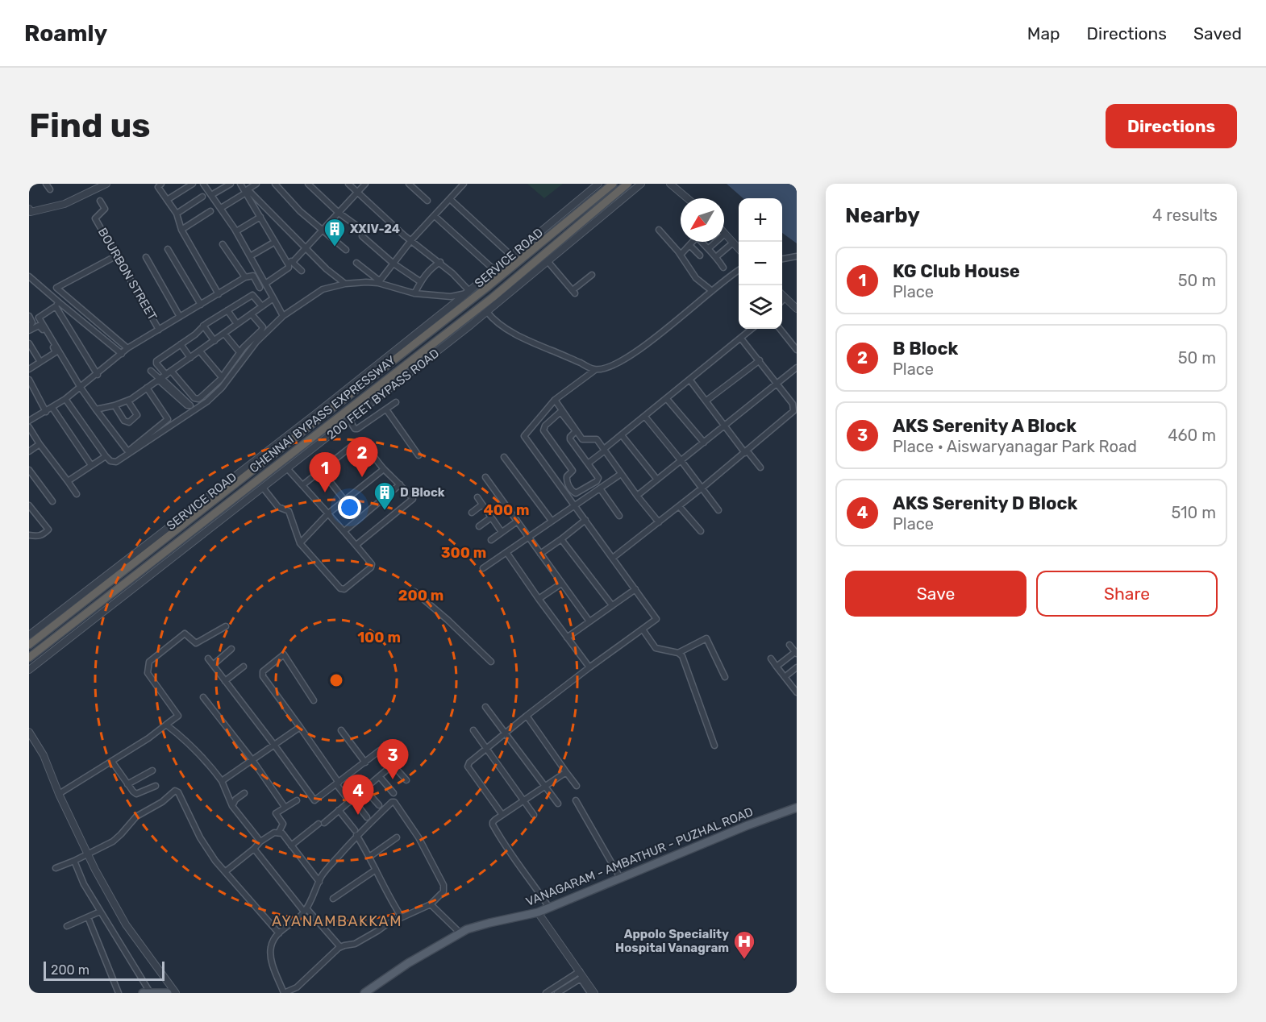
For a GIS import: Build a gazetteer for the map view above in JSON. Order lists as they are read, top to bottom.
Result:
{
  "streets": {
    "highway": ["CHENNAI BYPASS EXPRESSWAY"],
    "main road": ["VANAGARAM - AMBATHUR - PUZHAL ROAD"],
    "street": ["SERVICE ROAD", "BOURBON STREET", "200 FEET BYPASS ROAD"]
  },
  "districts": ["AYANAMBAKKAM"],
  "places": {
    "building": ["XXIV-24", "D Block"],
    "hospital": ["Appolo Speciality Hospital Vanagram"]
  },
  "scale_bar": "200 m",
  "north": "bottom left",
  "page": {
    "header": "Roamly",
    "nav": ["Map", "Directions", "Saved"],
    "buttons": [
      "Directions",
      ["Save", "Share"]
    ],
    "title": "Find us",
    "heading": ["Nearby", "4 results"],
    "map_buttons": ["+", "−"],
    "list": [
      {
        "mark": "1",
        "name": "KG Club House",
        "note": "Place",
        "value": "50 m"
      },
      {
        "mark": "2",
        "name": "B Block",
        "note": "Place",
        "value": "50 m"
      },
      {
        "mark": "3",
        "name": "AKS Serenity A Block",
        "note": "Place · Aiswaryanagar Park Road",
        "value": "460 m"
      },
      {
        "mark": "4",
        "name": "AKS Serenity D Block",
        "note": "Place",
        "value": "510 m"
      }
    ],
    "pins": [
      "2",
      "1",
      "3",
      "4"
    ],
    "scale": "200 m"
  },
  "rings": [
    "400 m",
    "300 m",
    "200 m",
    "100 m"
  ]
}
